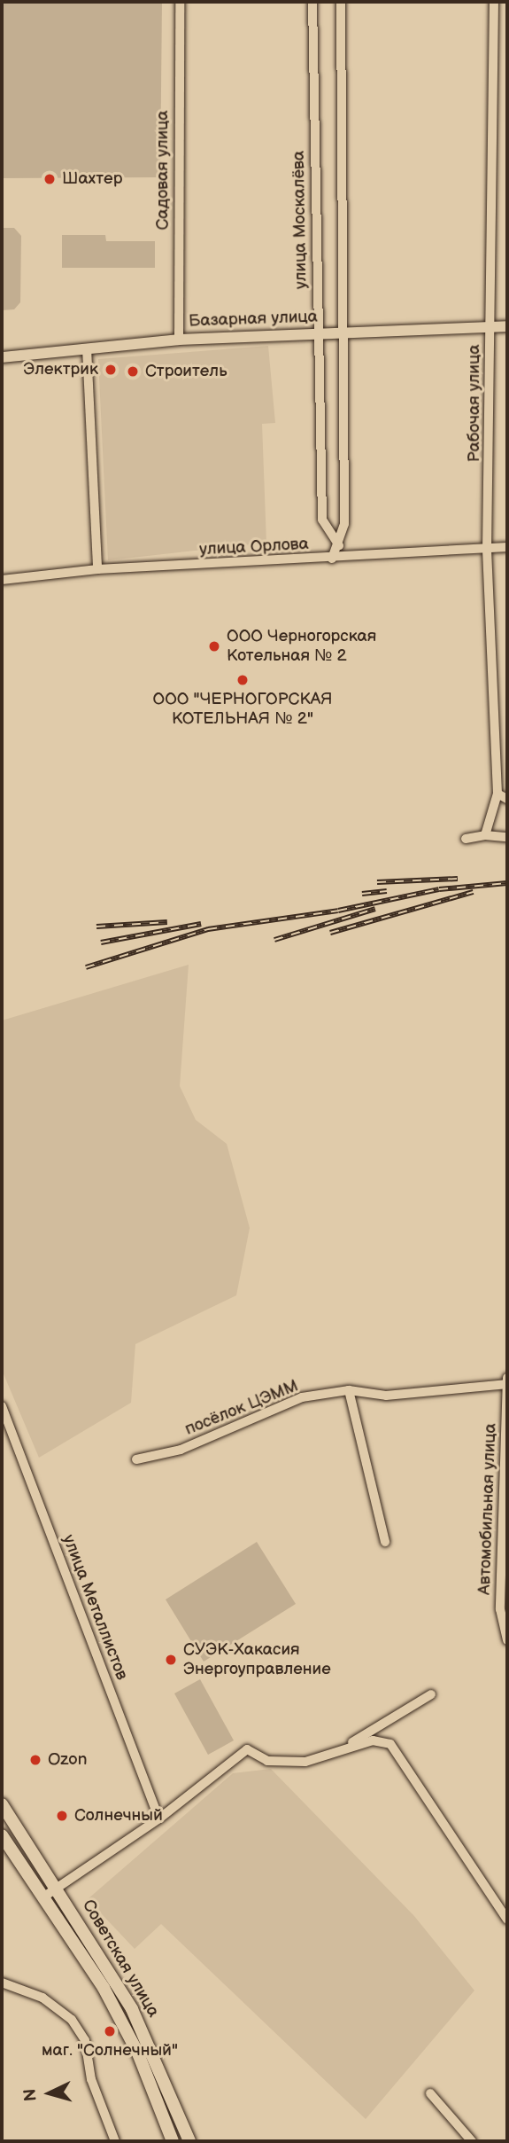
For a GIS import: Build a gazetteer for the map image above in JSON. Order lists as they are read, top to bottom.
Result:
{
  "streets": {
    "main road": ["Советская улица"],
    "street": [
      "Садовая улица",
      "улица Москалёва",
      "Базарная улица",
      "Рабочая улица",
      "улица Орлова",
      "посёлок ЦЭММ",
      "Автомобильная улица",
      "улица Металлистов"
    ]
  },
  "crossings": [
    ["Садовая улица", "Базарная улица"],
    ["улица Москалёва", "Базарная улица"],
    ["Базарная улица", "Рабочая улица"],
    ["Рабочая улица", "улица Орлова"],
    ["посёлок ЦЭММ", "Автомобильная улица"]
  ],
  "places": [
    "Шахтер",
    "Электрик",
    "Строитель",
    "ООО Черногорская Котельная № 2",
    "ООО \"ЧЕРНОГОРСКАЯ КОТЕЛЬНАЯ № 2\"",
    "СУЭК-Хакасия Энергоуправление",
    "Ozon",
    "Солнечный",
    "маг. \"Солнечный\""
  ],
  "north": "left"
}
